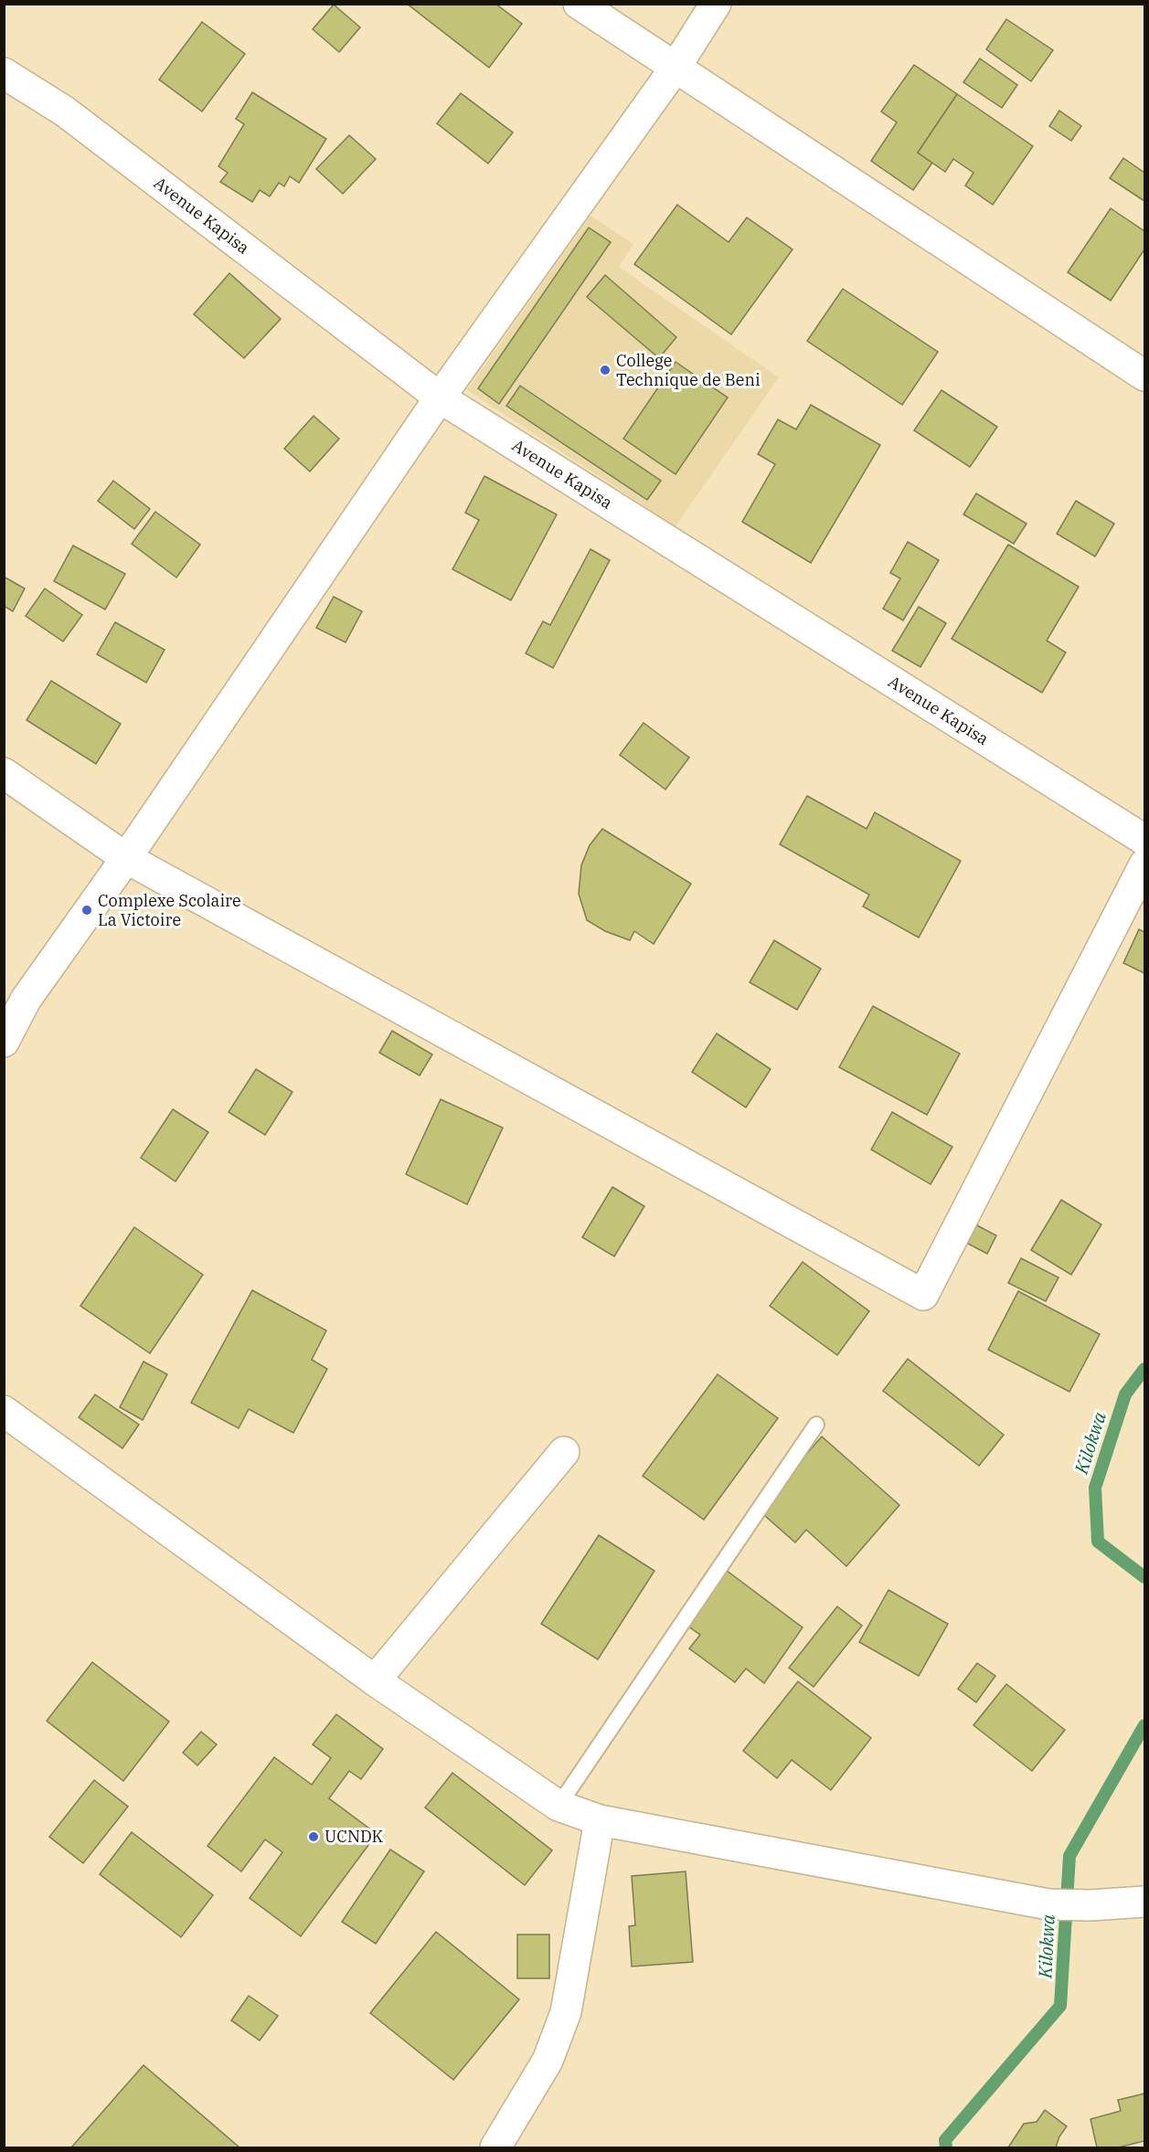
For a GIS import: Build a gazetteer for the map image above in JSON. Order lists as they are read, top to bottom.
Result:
{
  "streets": {
    "street": ["Avenue Kapisa"]
  },
  "water": ["Kilokwa"],
  "places": ["College Technique de Beni", "Complexe Scolaire La Victoire", "UCNDK"]
}
